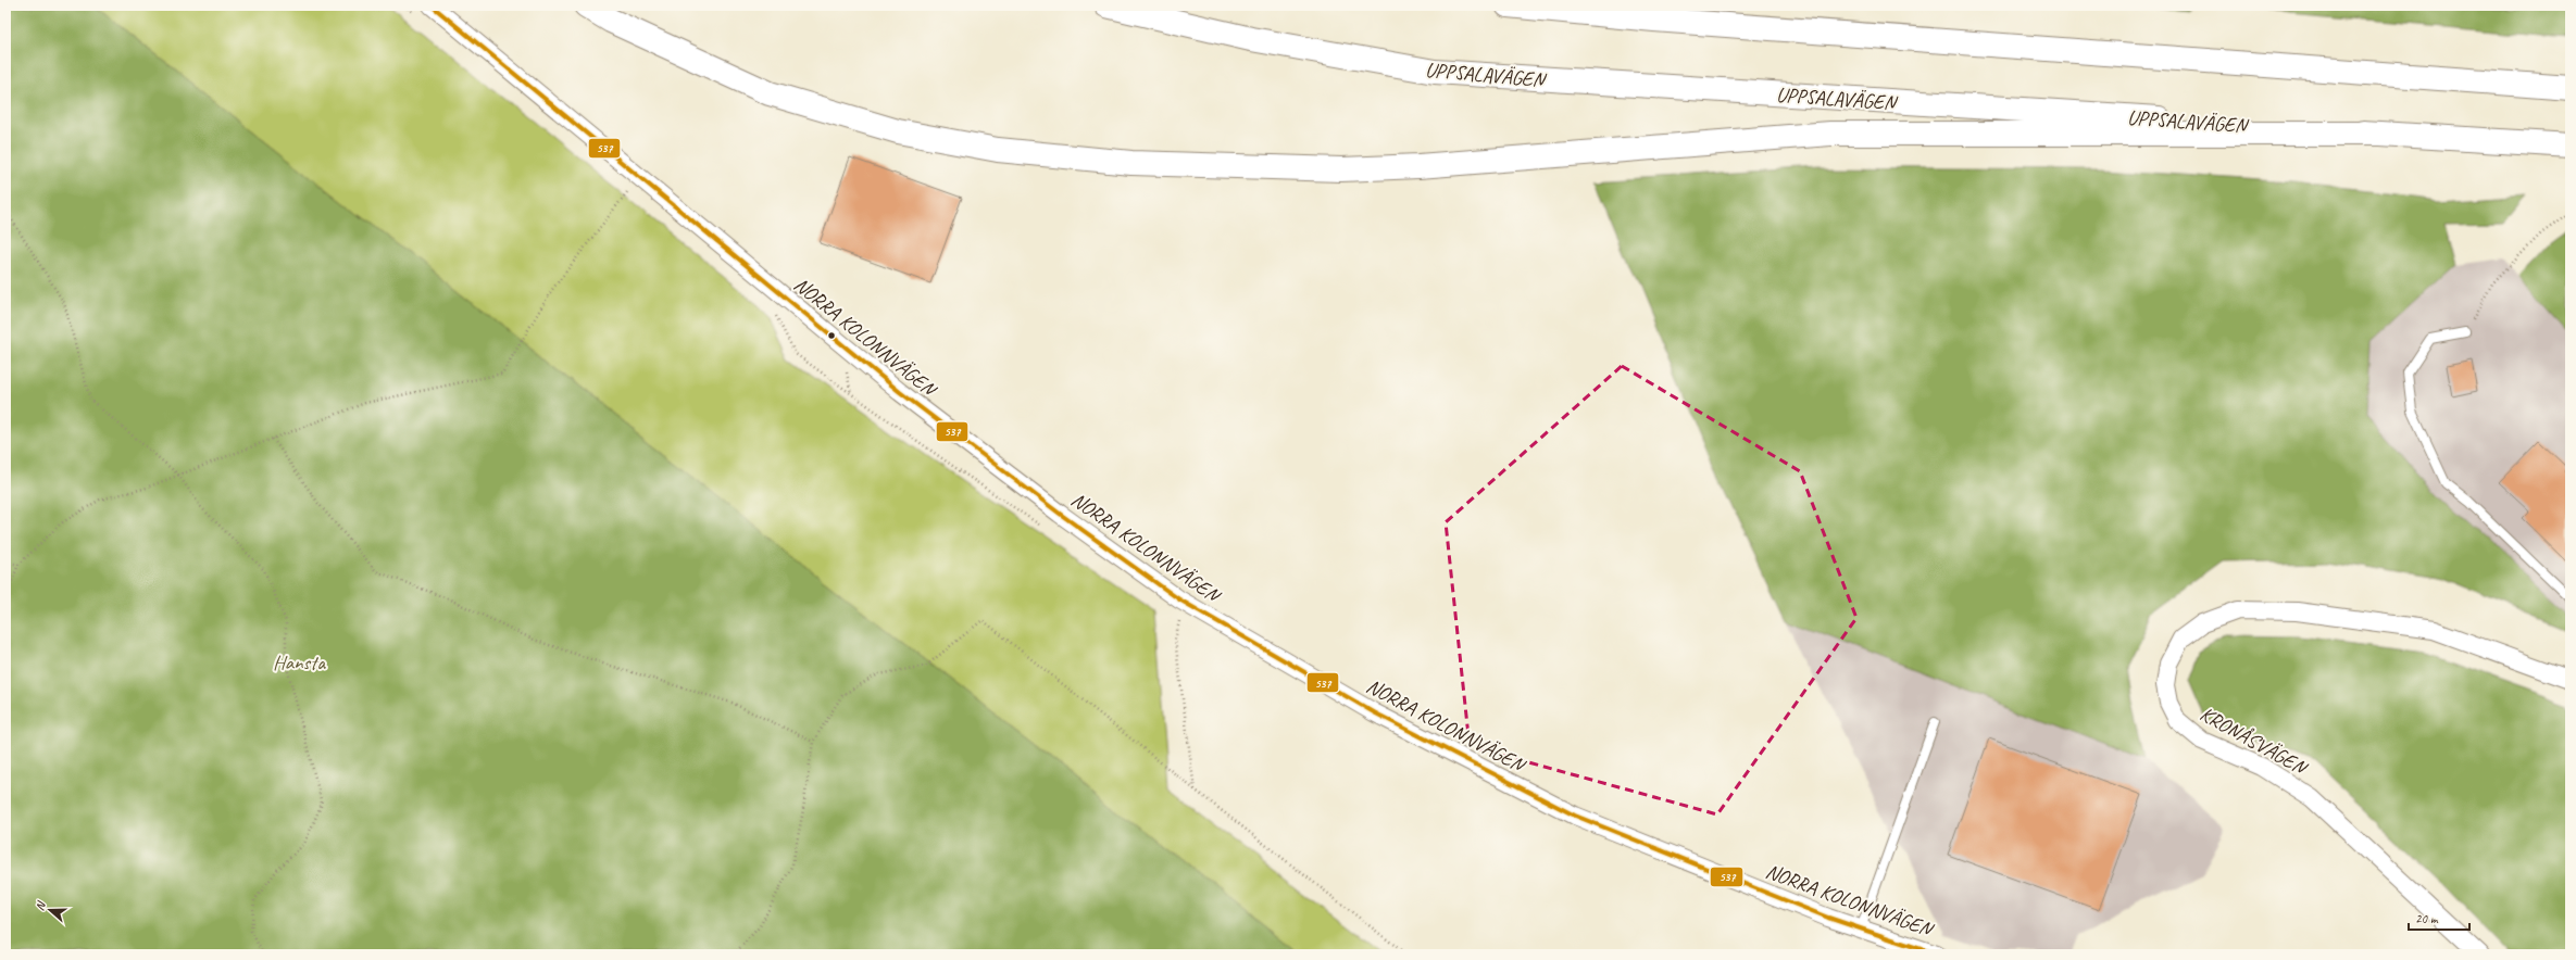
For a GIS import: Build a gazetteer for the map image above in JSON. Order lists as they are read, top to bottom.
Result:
{
  "streets": {
    "highway": ["UPPSALAVÄGEN"],
    "street": ["NORRA KOLONNVÄGEN", "KRONÅSVÄGEN"]
  },
  "parks": ["Hansta"],
  "lines": ["transit line 537"],
  "scale_bar": "20 m",
  "north": "left"
}
